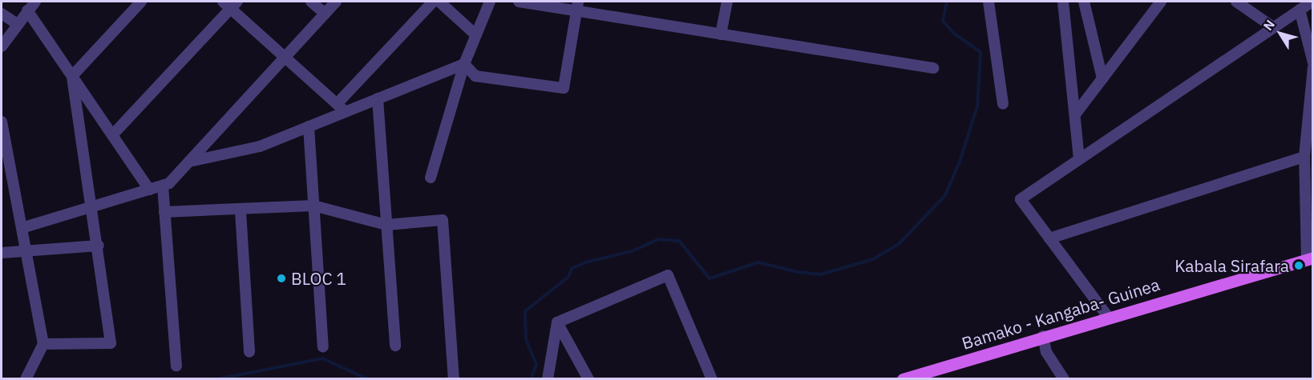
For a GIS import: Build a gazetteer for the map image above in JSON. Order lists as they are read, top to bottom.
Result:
{
  "streets": {
    "main road": ["Bamako - Kangaba- Guinea"]
  },
  "places": ["Kabala Sirafara", "BLOC 1"],
  "north": "top left"
}
